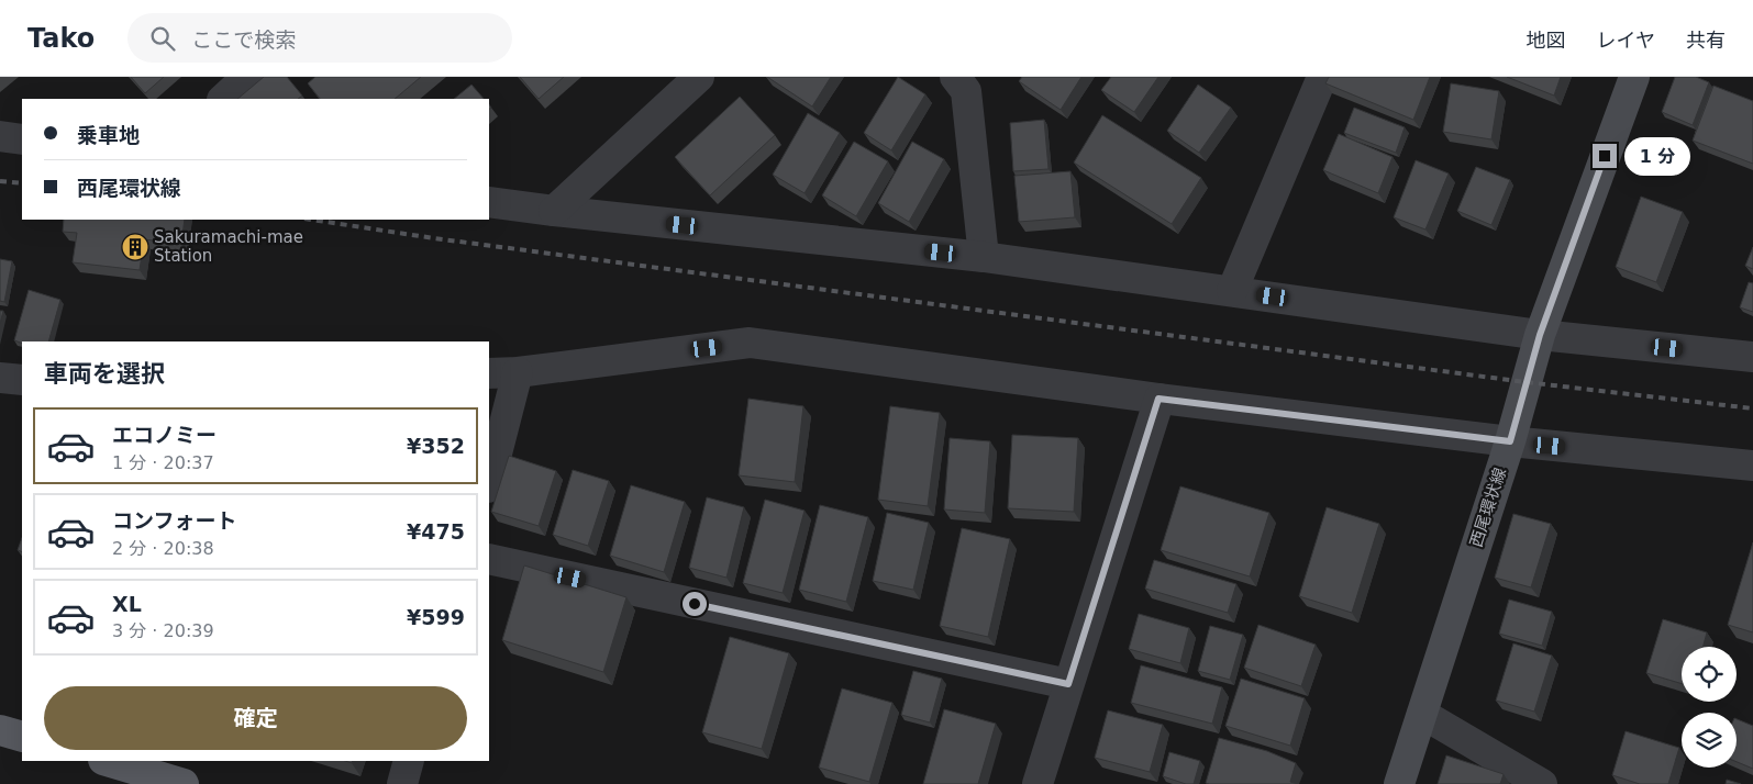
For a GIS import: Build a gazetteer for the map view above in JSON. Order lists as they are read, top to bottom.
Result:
{
  "streets": {
    "main road": ["西尾環状線"]
  },
  "places": {
    "building": ["Sakuramachi-mae Station"]
  },
  "page": {
    "header": "Tako",
    "search": "ここで検索",
    "nav": ["地図", "レイヤ", "共有"],
    "banner": ["乗車地", "西尾環状線"],
    "bubble": "1 分",
    "heading": "車両を選択",
    "list": [
      {
        "name": "エコノミー",
        "note": "1 分 · 20:37",
        "value": "¥352"
      },
      {
        "name": "コンフォート",
        "note": "2 分 · 20:38",
        "value": "¥475"
      },
      {
        "name": "XL",
        "note": "3 分 · 20:39",
        "value": "¥599"
      }
    ],
    "buttons": "確定"
  }
}
